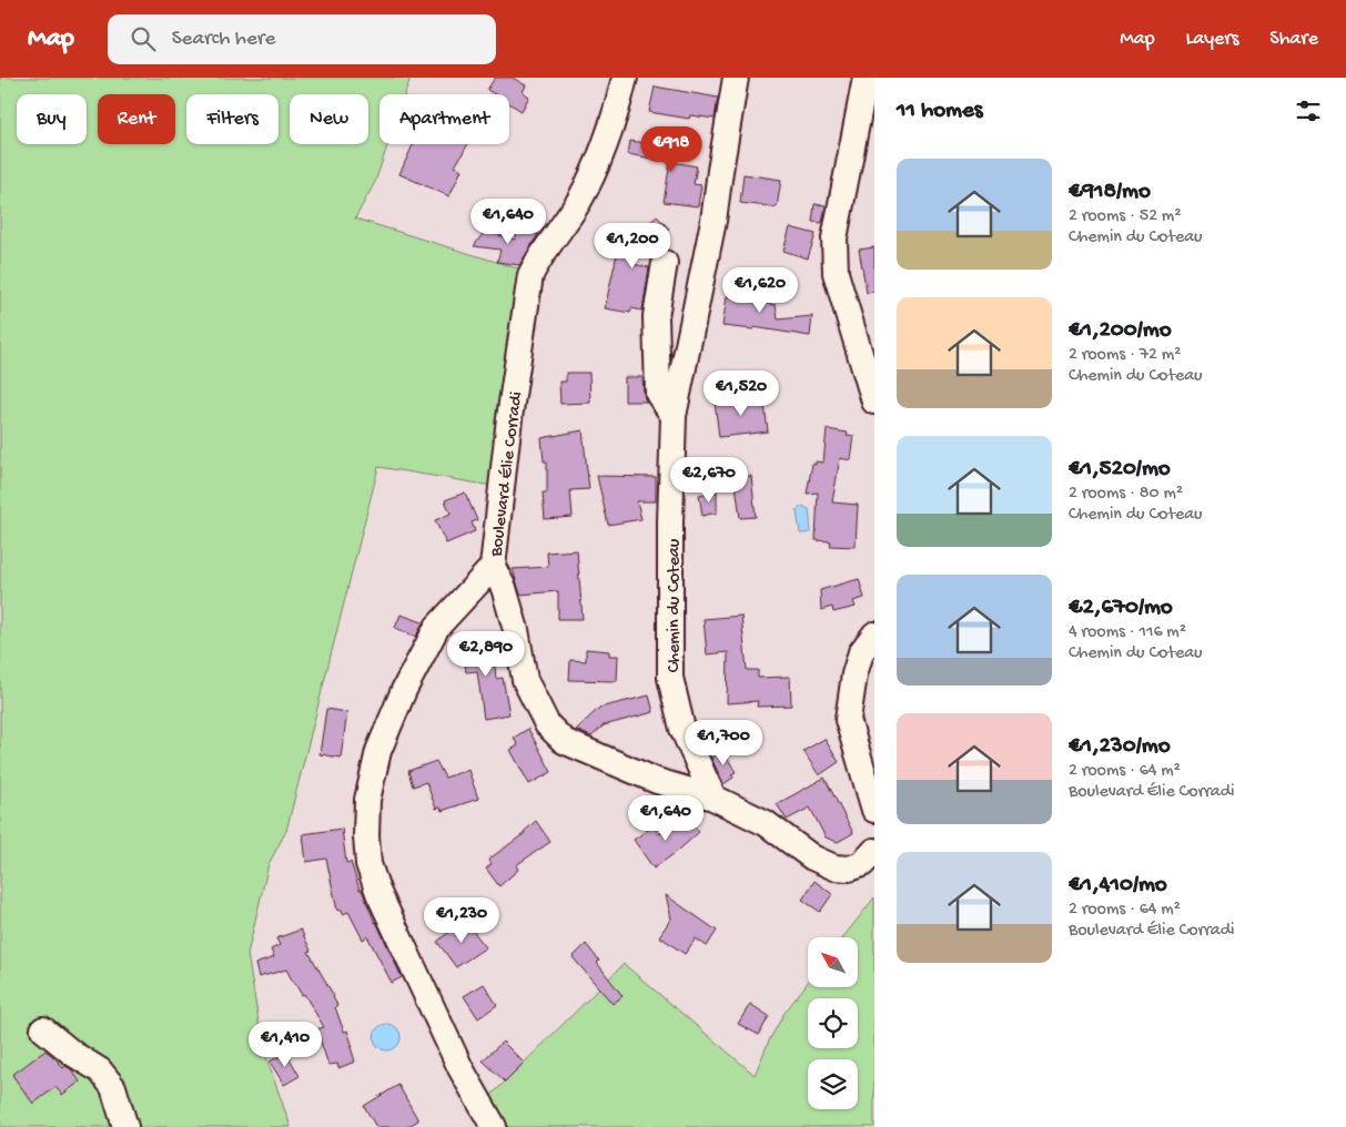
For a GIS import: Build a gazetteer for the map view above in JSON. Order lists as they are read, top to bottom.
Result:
{
  "streets": {
    "street": ["Boulevard Élie Corradi", "Chemin du Coteau"]
  },
  "north": "top left",
  "page": {
    "header": "Map",
    "search": "Search here",
    "nav": ["Map", "Layers", "Share"],
    "heading": "11 homes",
    "chip": [
      "Buy",
      "Rent",
      "Filters",
      "New",
      "Apartment"
    ],
    "price": [
      "€918",
      "€1,640",
      "€1,200",
      "€1,620",
      "€1,520",
      "€2,670",
      "€2,890",
      "€1,700",
      "€1,640",
      "€1,230",
      "€1,410"
    ],
    "list": [
      {
        "name": "€918/mo",
        "note": "2 rooms · 52 m² · Chemin du Coteau"
      },
      {
        "name": "€1,200/mo",
        "note": "2 rooms · 72 m² · Chemin du Coteau"
      },
      {
        "name": "€1,520/mo",
        "note": "2 rooms · 80 m² · Chemin du Coteau"
      },
      {
        "name": "€2,670/mo",
        "note": "4 rooms · 116 m² · Chemin du Coteau"
      },
      {
        "name": "€1,230/mo",
        "note": "2 rooms · 64 m² · Boulevard Élie Corradi"
      },
      {
        "name": "€1,410/mo",
        "note": "2 rooms · 64 m² · Boulevard Élie Corradi"
      }
    ]
  }
}
